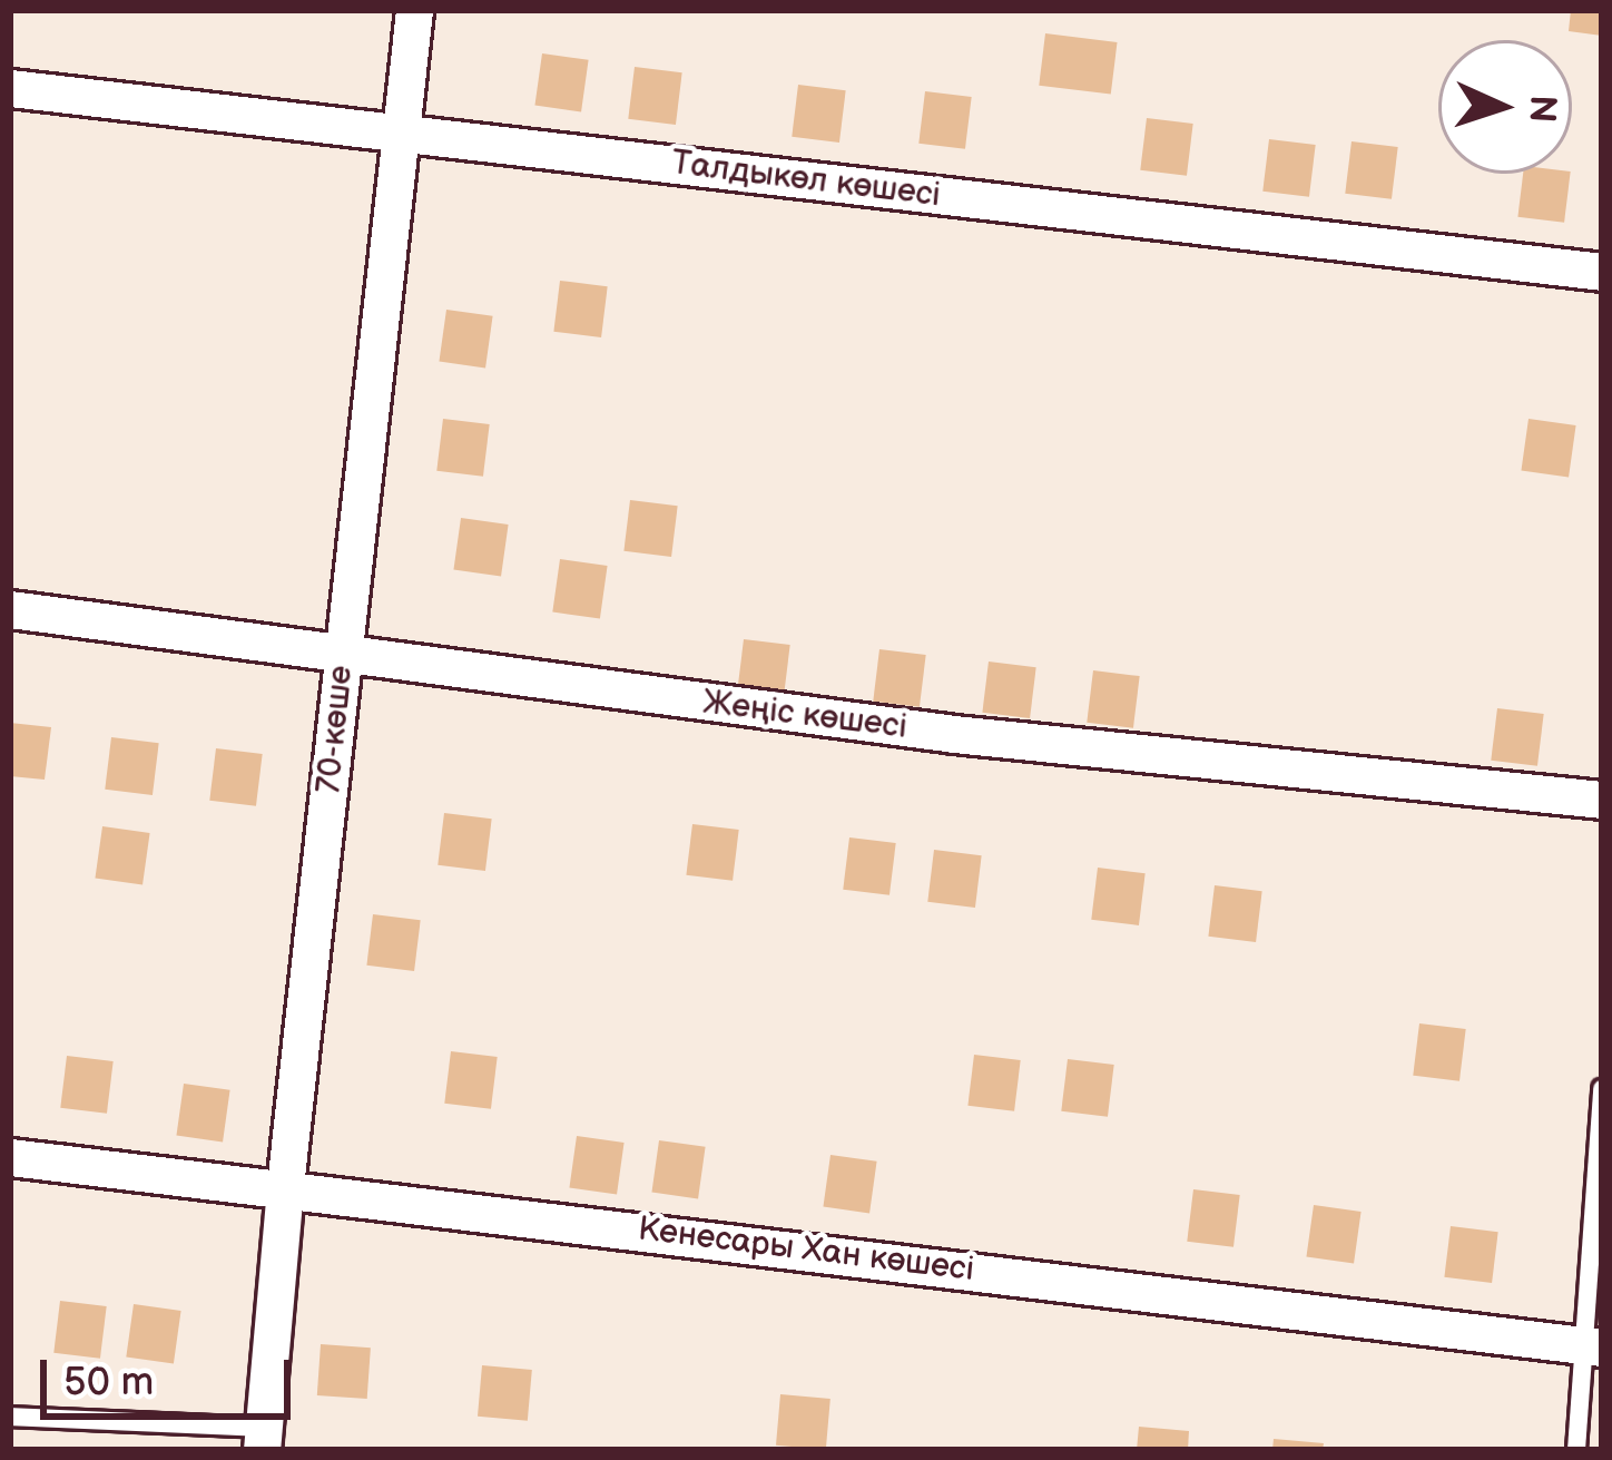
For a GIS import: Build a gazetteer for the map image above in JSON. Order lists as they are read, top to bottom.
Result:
{
  "streets": {
    "street": [
      "Талдыкөл көшесі",
      "Жеңіс көшесі",
      "70-көше",
      "Кенесары Хан көшесі"
    ]
  },
  "crossings": [
    ["Талдыкөл көшесі", "70-көше"],
    ["Жеңіс көшесі", "70-көше"],
    ["70-көше", "Кенесары Хан көшесі"]
  ],
  "scale_bar": "50 m",
  "north": "right"
}
